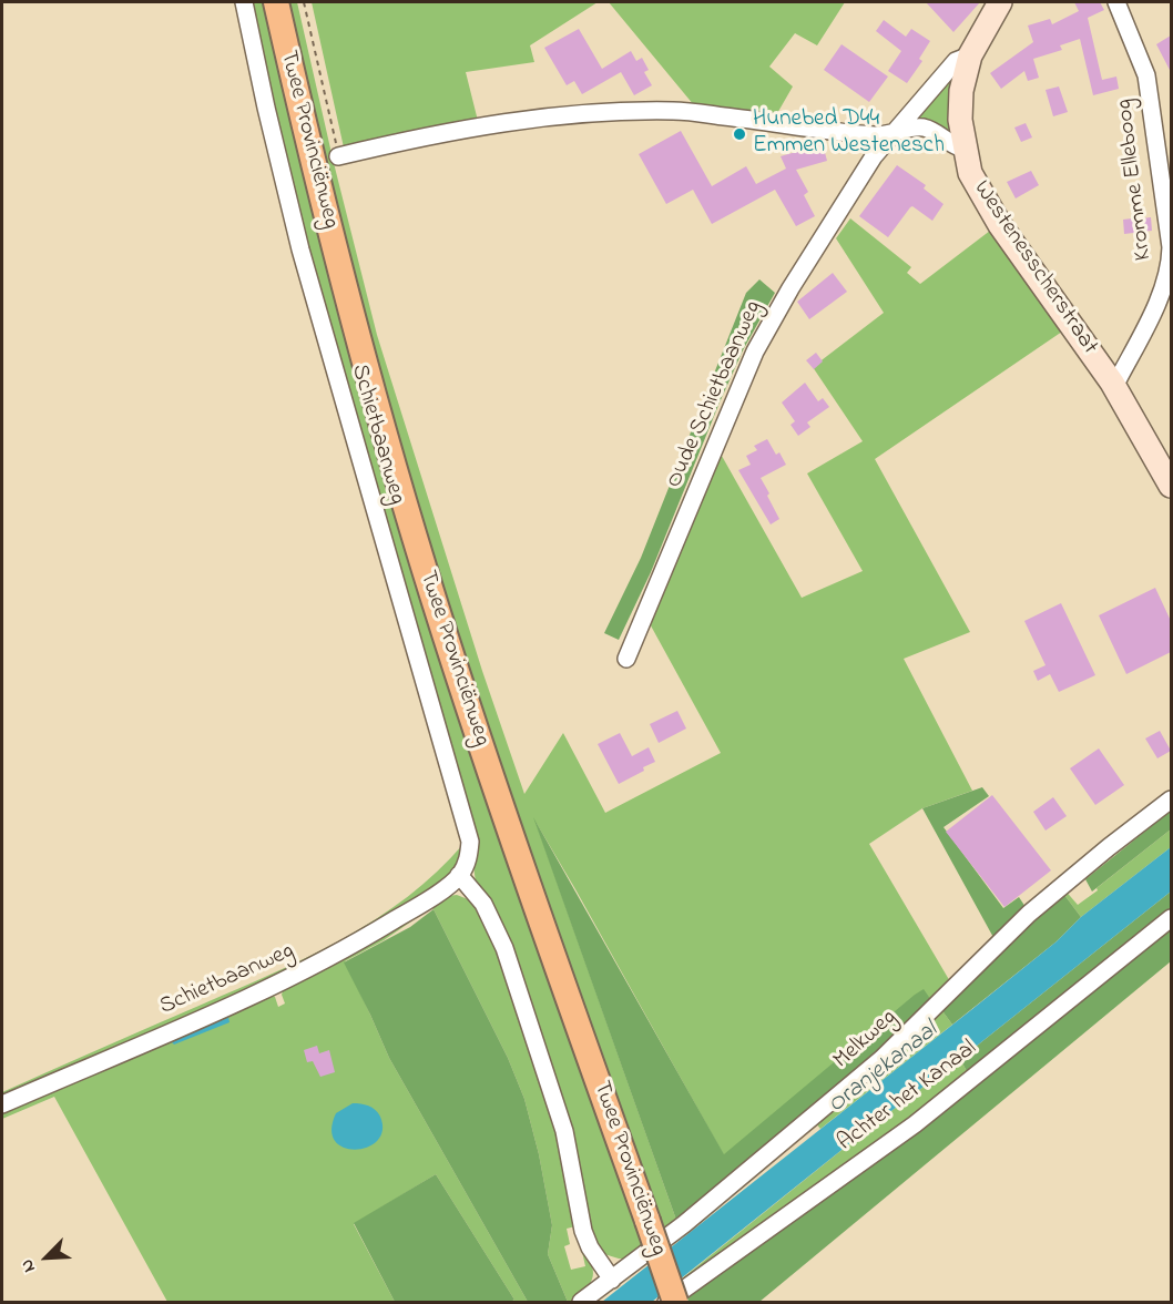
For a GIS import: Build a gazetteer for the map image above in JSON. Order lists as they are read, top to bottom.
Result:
{
  "streets": {
    "main road": ["Twee Provinciënweg"],
    "street": [
      "Kromme Elleboog",
      "Westenesscherstraat",
      "Oude Schietbaanweg",
      "Schietbaanweg",
      "Melkweg",
      "Achter het Kanaal"
    ]
  },
  "crossings": [
    ["Kromme Elleboog", "Westenesscherstraat"],
    ["Westenesscherstraat", "Oude Schietbaanweg"]
  ],
  "water": ["Oranjekanaal"],
  "places": ["Hunebed D44 Emmen Westenesch"],
  "north": "bottom left"
}
